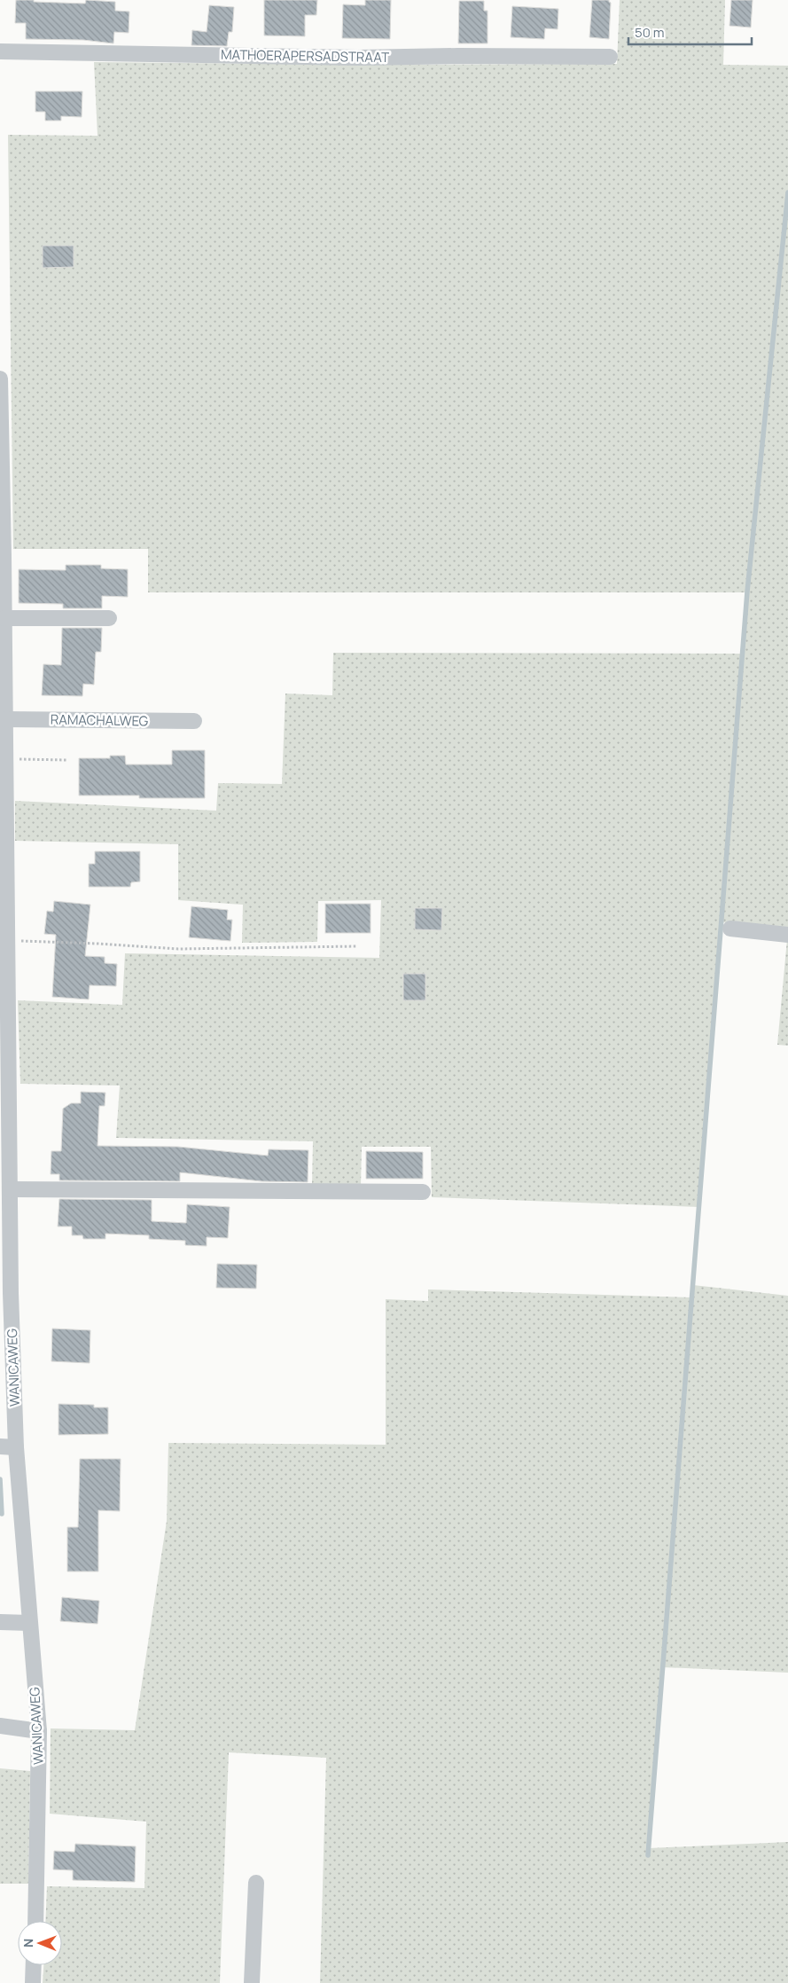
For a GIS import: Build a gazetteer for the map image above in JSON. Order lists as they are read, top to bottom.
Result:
{
  "streets": {
    "street": ["MATHOERAPERSADSTRAAT", "RAMACHALWEG", "WANICAWEG"]
  },
  "crossings": [
    ["RAMACHALWEG", "WANICAWEG"]
  ],
  "scale_bar": "50 m",
  "north": "left"
}
